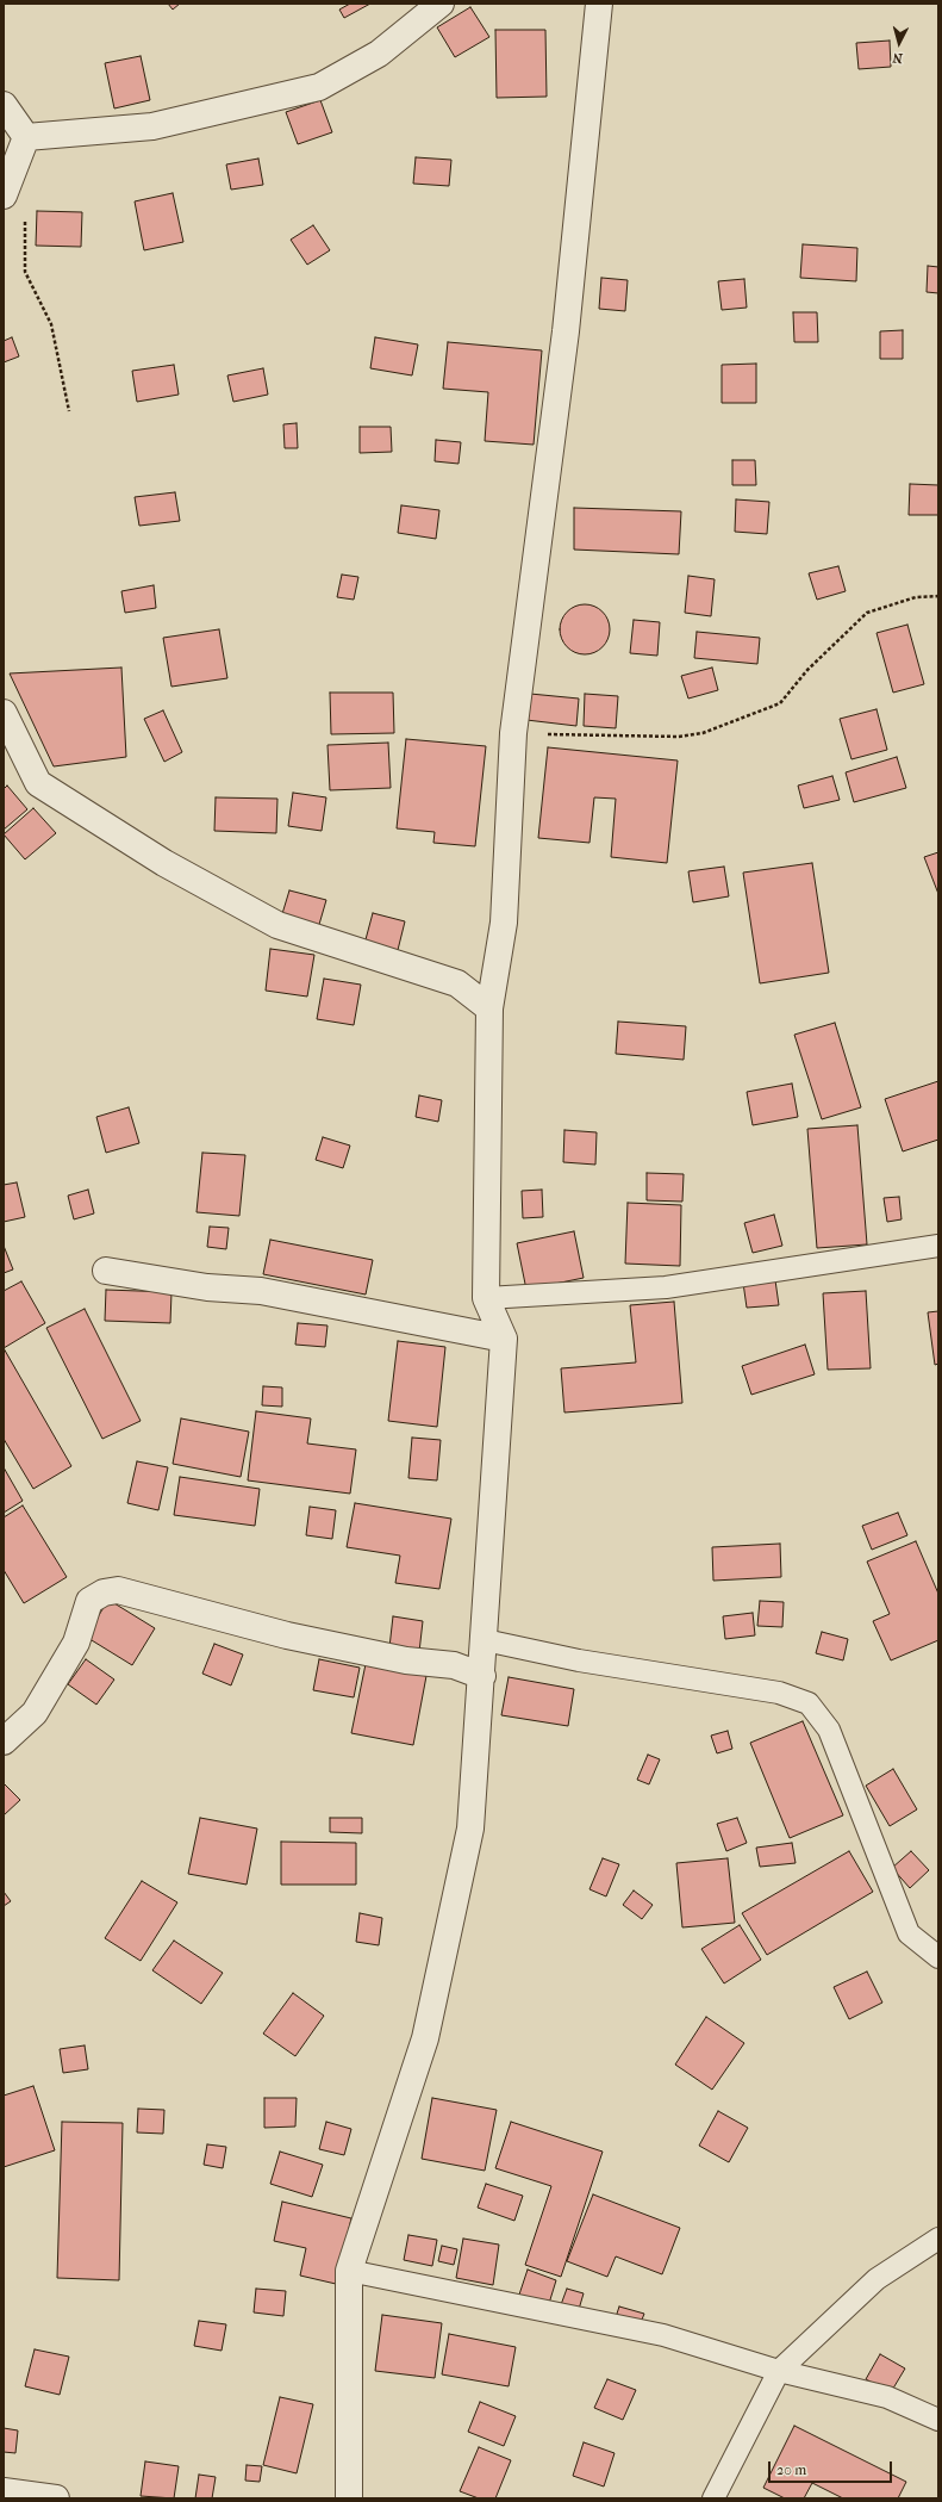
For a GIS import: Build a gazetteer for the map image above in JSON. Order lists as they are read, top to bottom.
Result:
{
  "scale_bar": "20 m",
  "north": "bottom"
}
